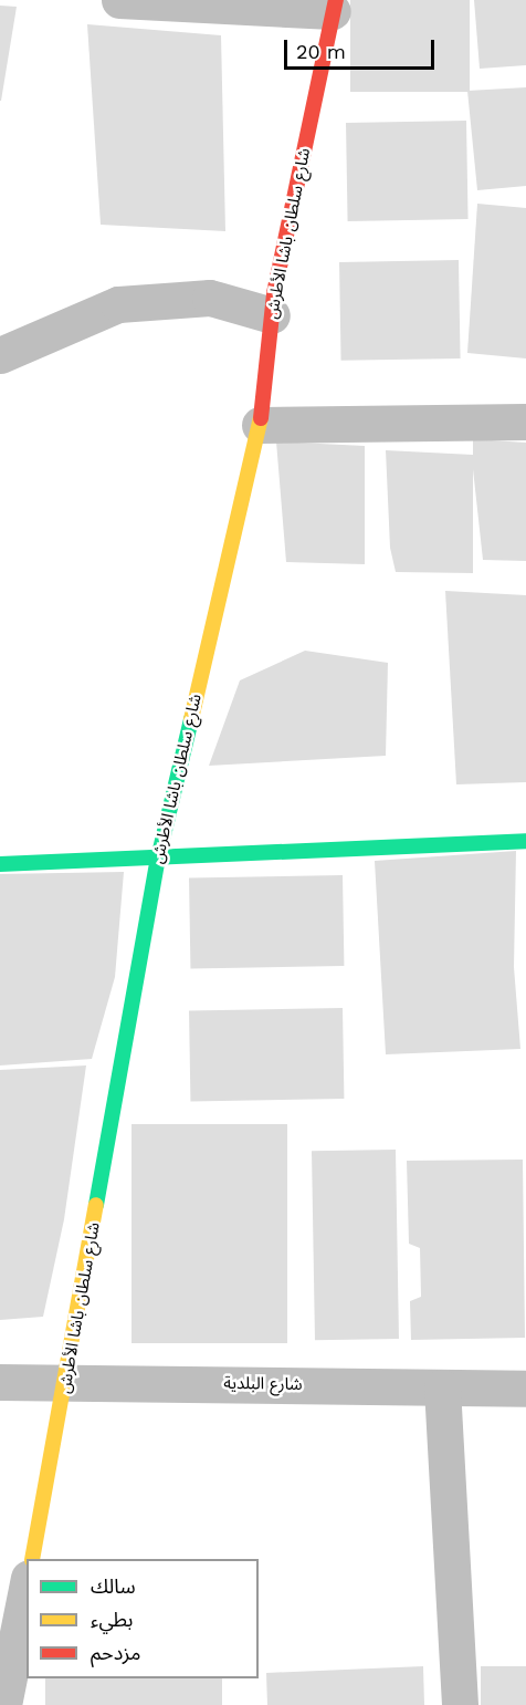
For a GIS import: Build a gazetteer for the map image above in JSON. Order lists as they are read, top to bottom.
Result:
{
  "streets": {
    "street": ["شارع سلطان باشا الأطرش", "شارع البلدية"]
  },
  "crossings": [
    ["شارع سلطان باشا الأطرش", "شارع البلدية"]
  ],
  "legend": ["سالك", "بطيء", "مزدحم"],
  "scale_bar": "20 m"
}
